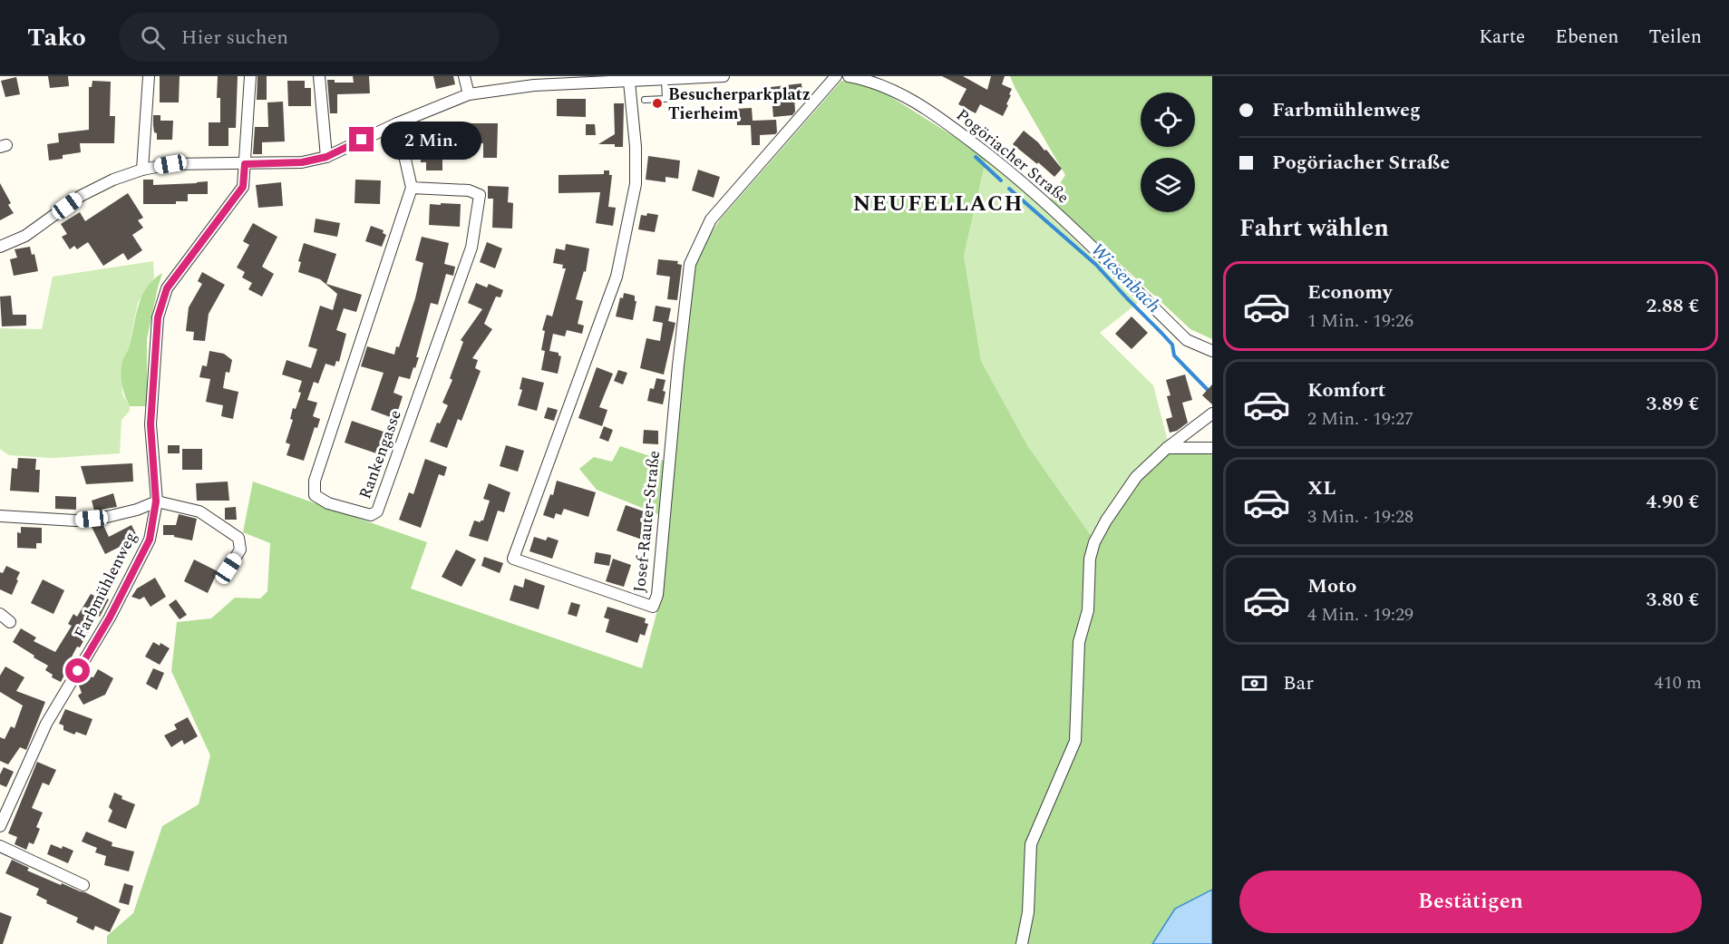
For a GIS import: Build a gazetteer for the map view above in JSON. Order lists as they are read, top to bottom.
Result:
{
  "streets": {
    "street": [
      "Pogöriacher Straße",
      "Rankengasse",
      "Josef-Rauter-Straße",
      "Farbmühlenweg"
    ]
  },
  "districts": ["NEUFELLACH"],
  "water": ["Wiesenbach"],
  "places": ["Besucherparkplatz Tierheim"],
  "page": {
    "header": "Tako",
    "search": "Hier suchen",
    "nav": ["Karte", "Ebenen", "Teilen"],
    "banner": ["Farbmühlenweg", "Pogöriacher Straße"],
    "bubble": "2 Min.",
    "heading": "Fahrt wählen",
    "list": [
      {
        "name": "Economy",
        "note": "1 Min. · 19:26",
        "value": "2.88 €"
      },
      {
        "name": "Komfort",
        "note": "2 Min. · 19:27",
        "value": "3.89 €"
      },
      {
        "name": "XL",
        "note": "3 Min. · 19:28",
        "value": "4.90 €"
      },
      {
        "name": "Moto",
        "note": "4 Min. · 19:29",
        "value": "3.80 €"
      }
    ],
    "pay": ["Bar", "410 m"],
    "buttons": "Bestätigen"
  }
}
